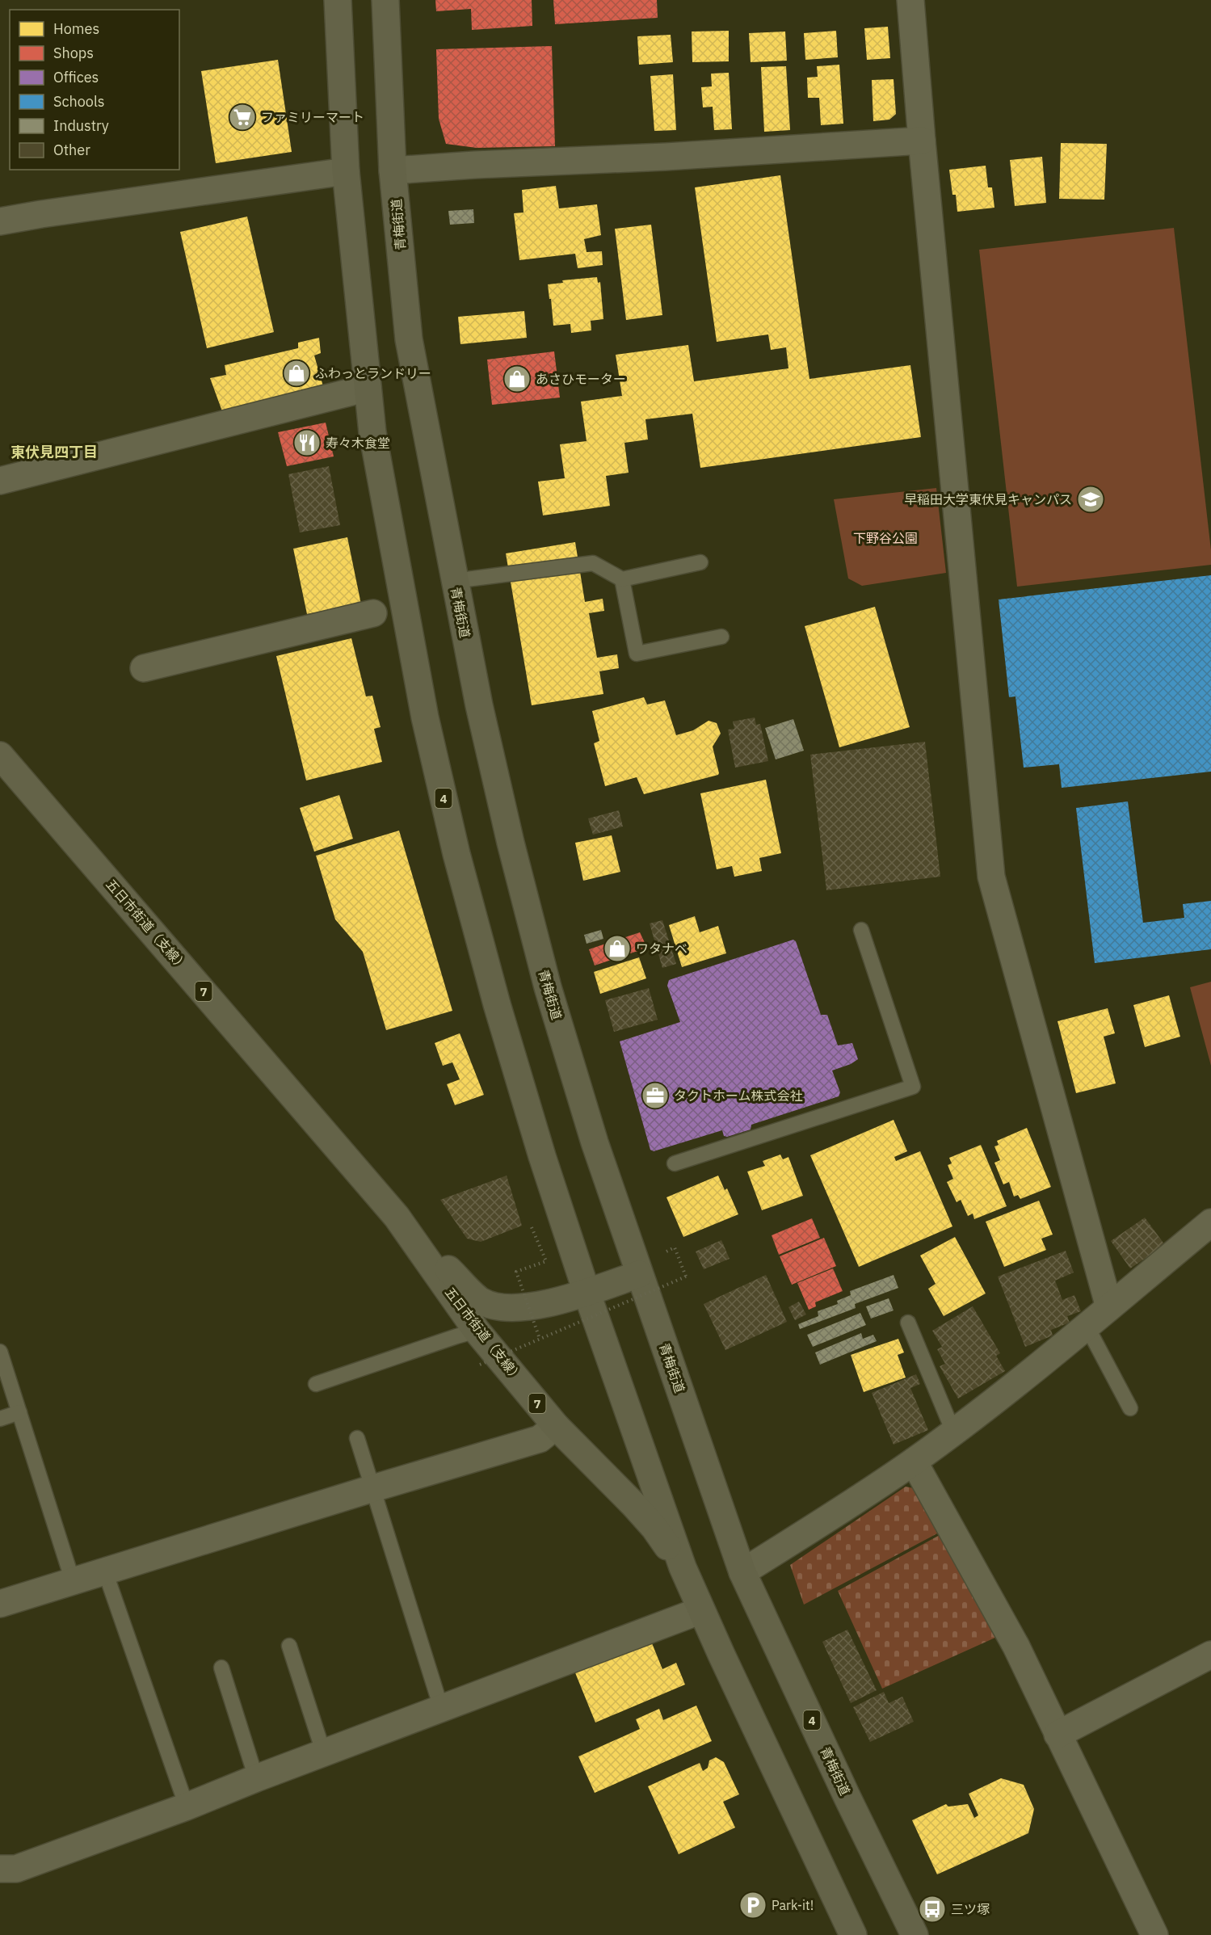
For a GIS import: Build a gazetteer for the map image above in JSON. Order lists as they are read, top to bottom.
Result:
{
  "streets": {
    "main road": [
      "青梅街道",
      "4",
      "五日市街道（支線）",
      "7"
    ]
  },
  "crossings": [
    ["青梅街道", "五日市街道（支線）"],
    ["4", "五日市街道（支線）"]
  ],
  "districts": ["東伏見四丁目"],
  "parks": ["下野谷公園"],
  "places": {
    "supermarket": ["ファミリーマート"],
    "shop": ["ふわっとランドリー", "あさひモーター", "ワタナベ"],
    "restaurant": ["寿々木食堂"],
    "school or university": ["早稲田大学東伏見キャンパス"],
    "office": ["タクトホーム株式会社"],
    "parking": ["Park-it!"],
    "bus stop": ["三ツ塚"]
  },
  "legend": [
    "Homes",
    "Shops",
    "Offices",
    "Schools",
    "Industry",
    "Other"
  ]
}
